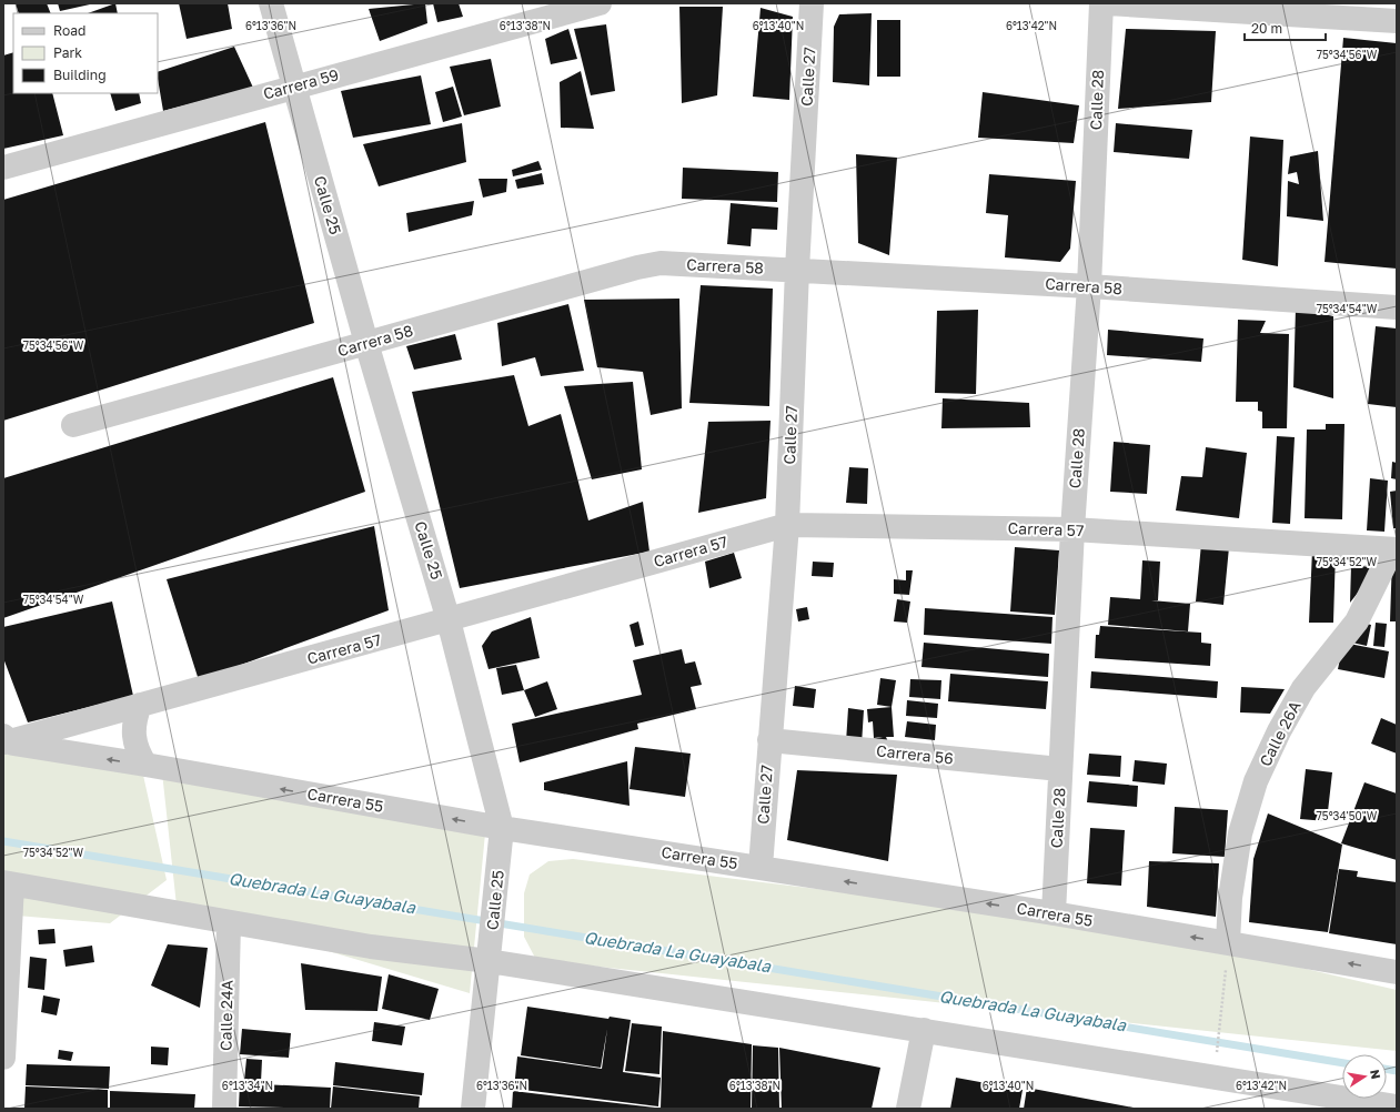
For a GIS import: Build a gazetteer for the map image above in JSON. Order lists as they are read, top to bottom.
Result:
{
  "streets": {
    "street": [
      "Calle 27",
      "Carrera 59",
      "Calle 28",
      "Calle 25",
      "Carrera 58",
      "Carrera 57",
      "Calle 26A",
      "Carrera 56",
      "Carrera 55",
      "Calle 24A"
    ]
  },
  "crossings": [
    ["Calle 27", "Carrera 58"],
    ["Calle 27", "Carrera 57"],
    ["Calle 27", "Carrera 56"],
    ["Calle 27", "Carrera 55"],
    ["Carrera 59", "Calle 25"],
    ["Calle 28", "Carrera 58"],
    ["Calle 28", "Carrera 57"],
    ["Calle 28", "Carrera 56"],
    ["Calle 28", "Carrera 55"],
    ["Calle 25", "Carrera 58"],
    ["Calle 25", "Carrera 57"],
    ["Calle 25", "Carrera 55"],
    ["Carrera 57", "Calle 26A"],
    ["Carrera 57", "Carrera 55"],
    ["Calle 26A", "Carrera 55"]
  ],
  "water": ["Quebrada La Guayabala"],
  "legend": ["Road", "Park", "Building"],
  "scale_bar": "20 m",
  "north": "right",
  "coordinates": [
    "6°13'36\"N",
    "6°13'38\"N",
    "6°13'40\"N",
    "6°13'42\"N",
    "75°34'56\"W",
    "75°34'54\"W",
    "75°34'52\"W",
    "75°34'50\"W",
    "6°13'34\"N"
  ]
}
